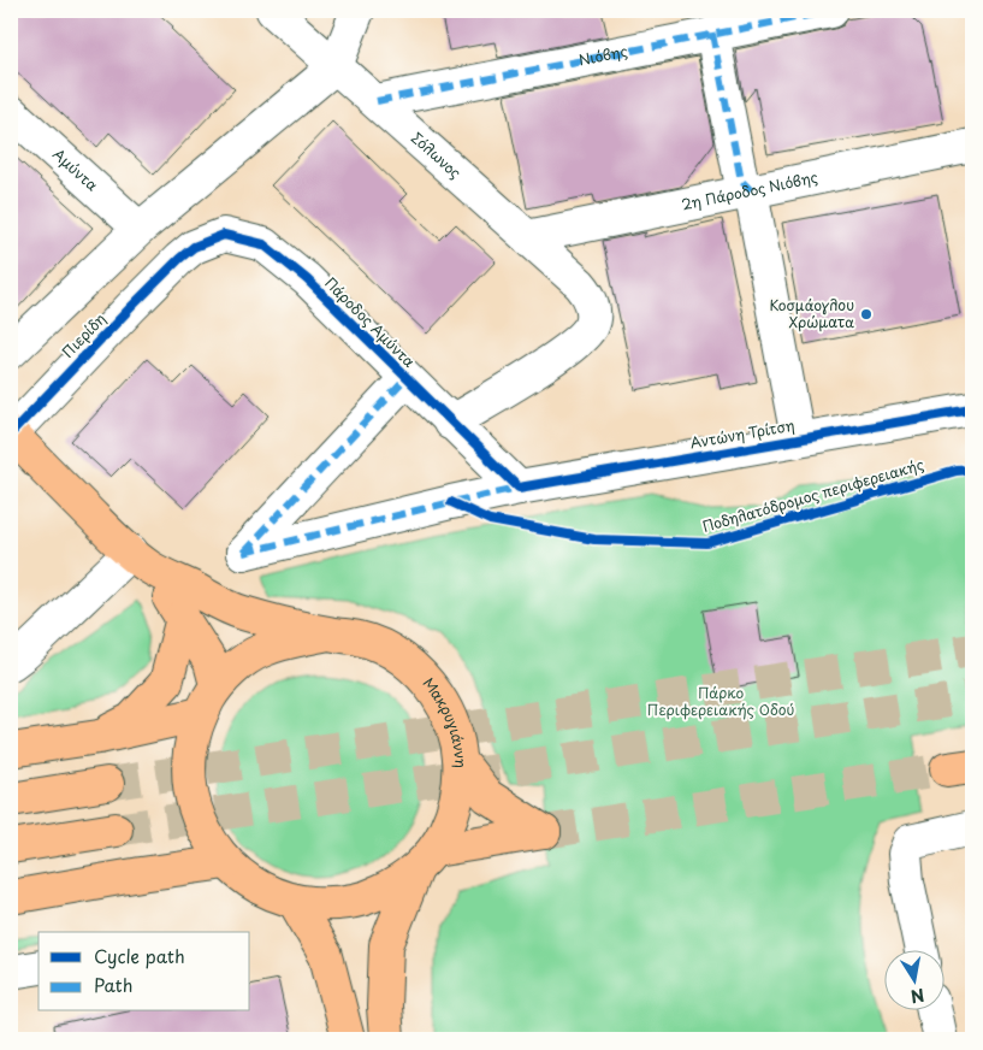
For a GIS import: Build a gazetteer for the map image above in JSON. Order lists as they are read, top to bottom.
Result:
{
  "streets": {
    "main road": ["Μακρυγιάννη"],
    "street": [
      "Νιόβης",
      "Σόλωνος",
      "Αμύντα",
      "2η Πάροδος Νιόβης",
      "Πάροδος Αμύντα",
      "Πιερίδη",
      "Αντώνη Τρίτση"
    ],
    "cycle path": ["Ποδηλατόδρομος περιφερειακής"]
  },
  "crossings": [
    ["Νιόβης", "Σόλωνος"],
    ["Σόλωνος", "2η Πάροδος Νιόβης"],
    ["Σόλωνος", "Πάροδος Αμύντα"],
    ["Πάροδος Αμύντα", "Πιερίδη"],
    ["Πάροδος Αμύντα", "Αντώνη Τρίτση"],
    ["Πιερίδη", "Μακρυγιάννη"]
  ],
  "parks": ["Πάρκο Περιφερειακής Οδού"],
  "places": ["Κοσμάογλου Χρώματα"],
  "legend": ["Cycle path", "Path"],
  "north": "bottom"
}
